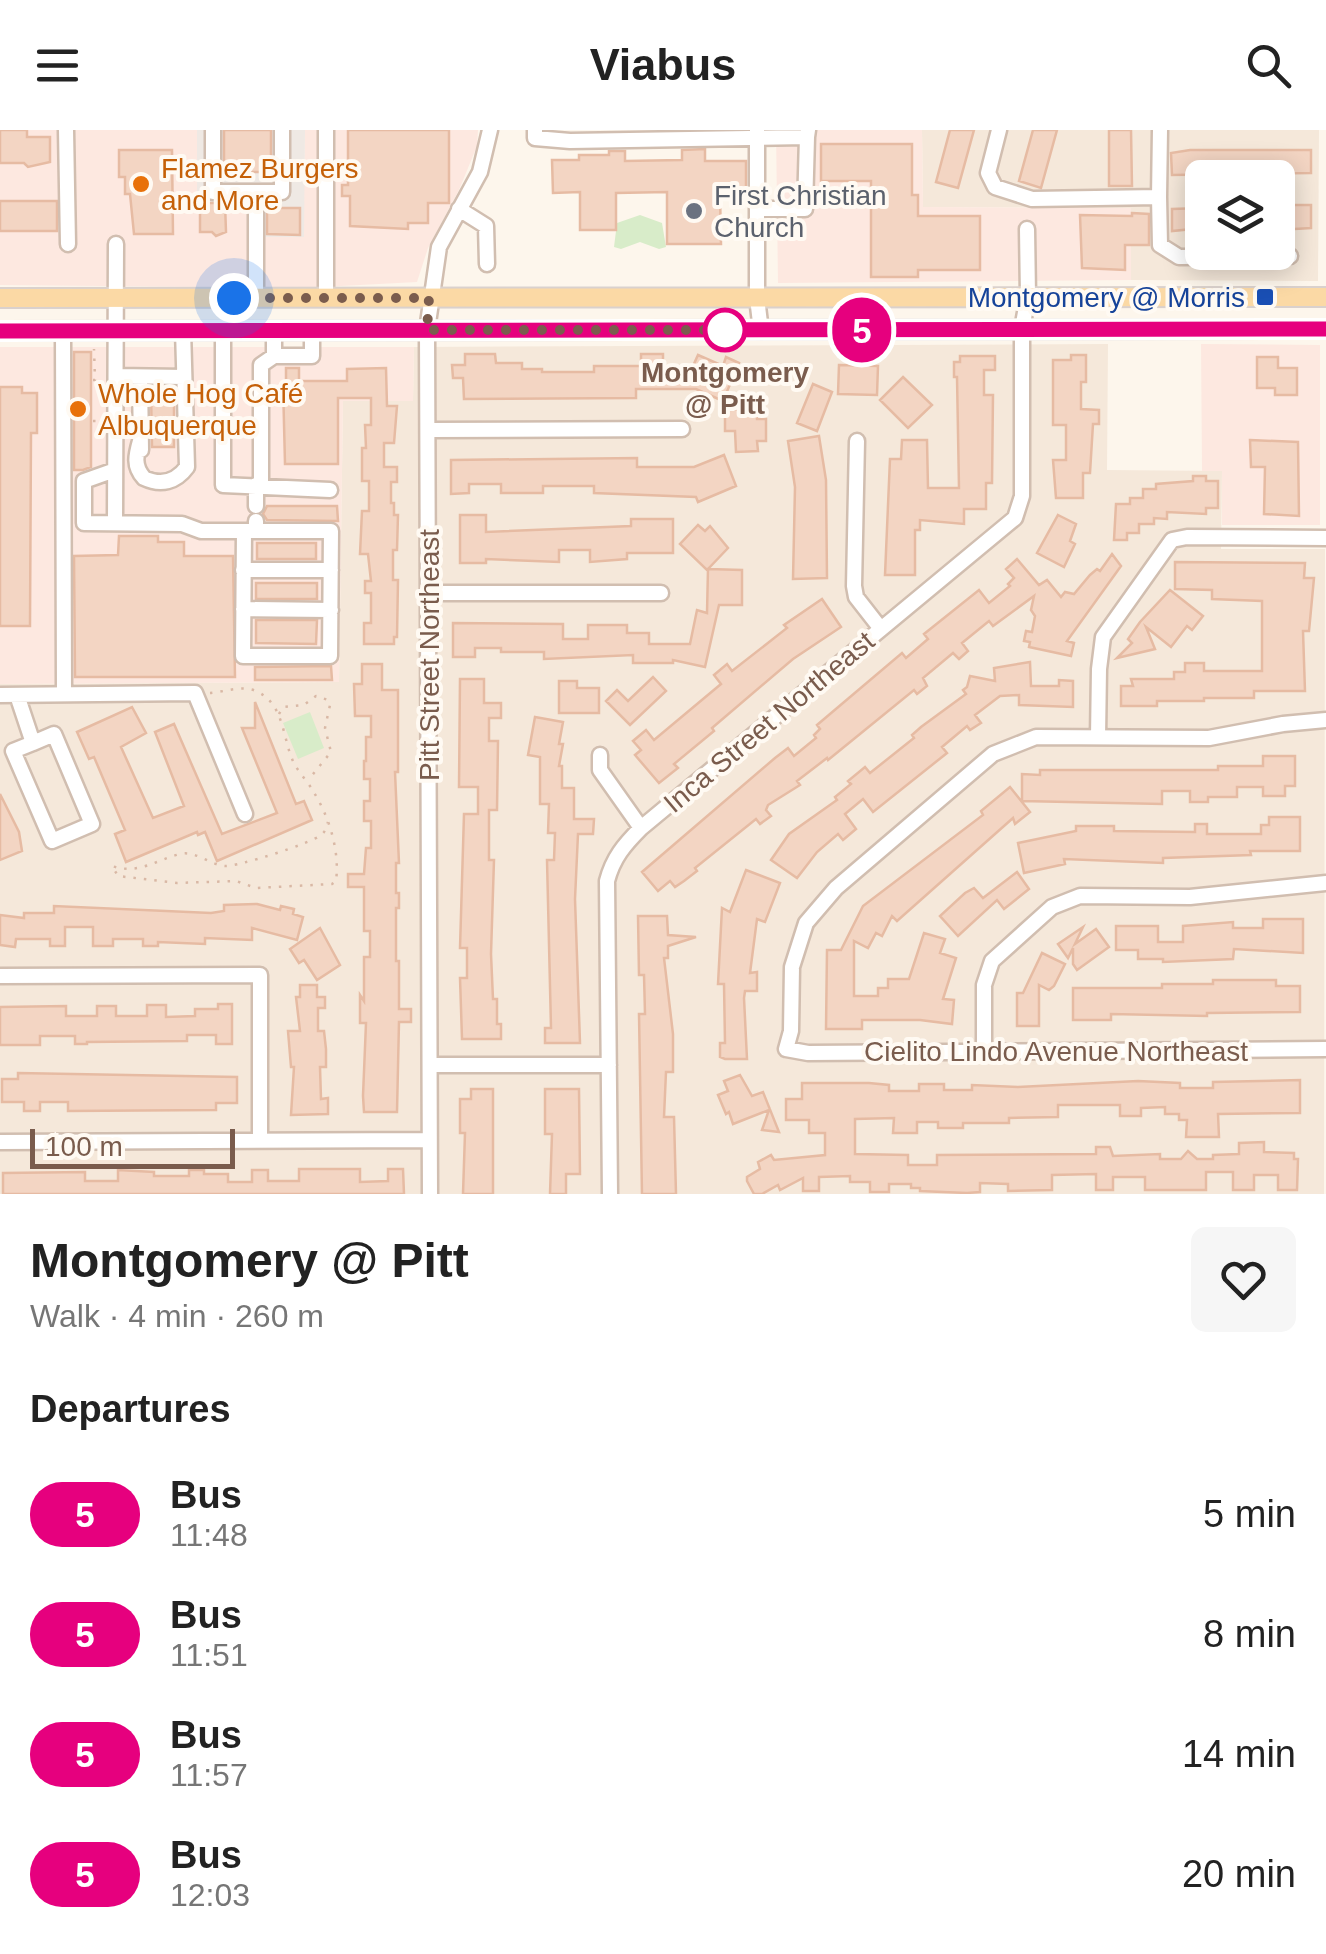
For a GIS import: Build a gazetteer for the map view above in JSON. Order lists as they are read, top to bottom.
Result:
{
  "streets": {
    "street": ["Pitt Street Northeast", "Inca Street Northeast", "Cielito Lindo Avenue Northeast"]
  },
  "places": {
    "other": [
      "Flamez Burgers and More",
      "First Christian Church",
      "Montgomery @ Pitt",
      "Whole Hog Café Albuquerque"
    ],
    "transit": ["Montgomery @ Morris"]
  },
  "lines": ["bus line 5"],
  "scale_bar": "100 m",
  "page": {
    "header": "Viabus",
    "on_map": "5",
    "scale": "100 m",
    "heading": [
      ["Montgomery @ Pitt", "Walk · 4 min · 260 m"],
      "Departures"
    ],
    "list": [
      {
        "mark": "5",
        "name": "Bus",
        "note": "11:48",
        "value": "5 min"
      },
      {
        "mark": "5",
        "name": "Bus",
        "note": "11:51",
        "value": "8 min"
      },
      {
        "mark": "5",
        "name": "Bus",
        "note": "11:57",
        "value": "14 min"
      },
      {
        "mark": "5",
        "name": "Bus",
        "note": "12:03",
        "value": "20 min"
      }
    ]
  }
}
